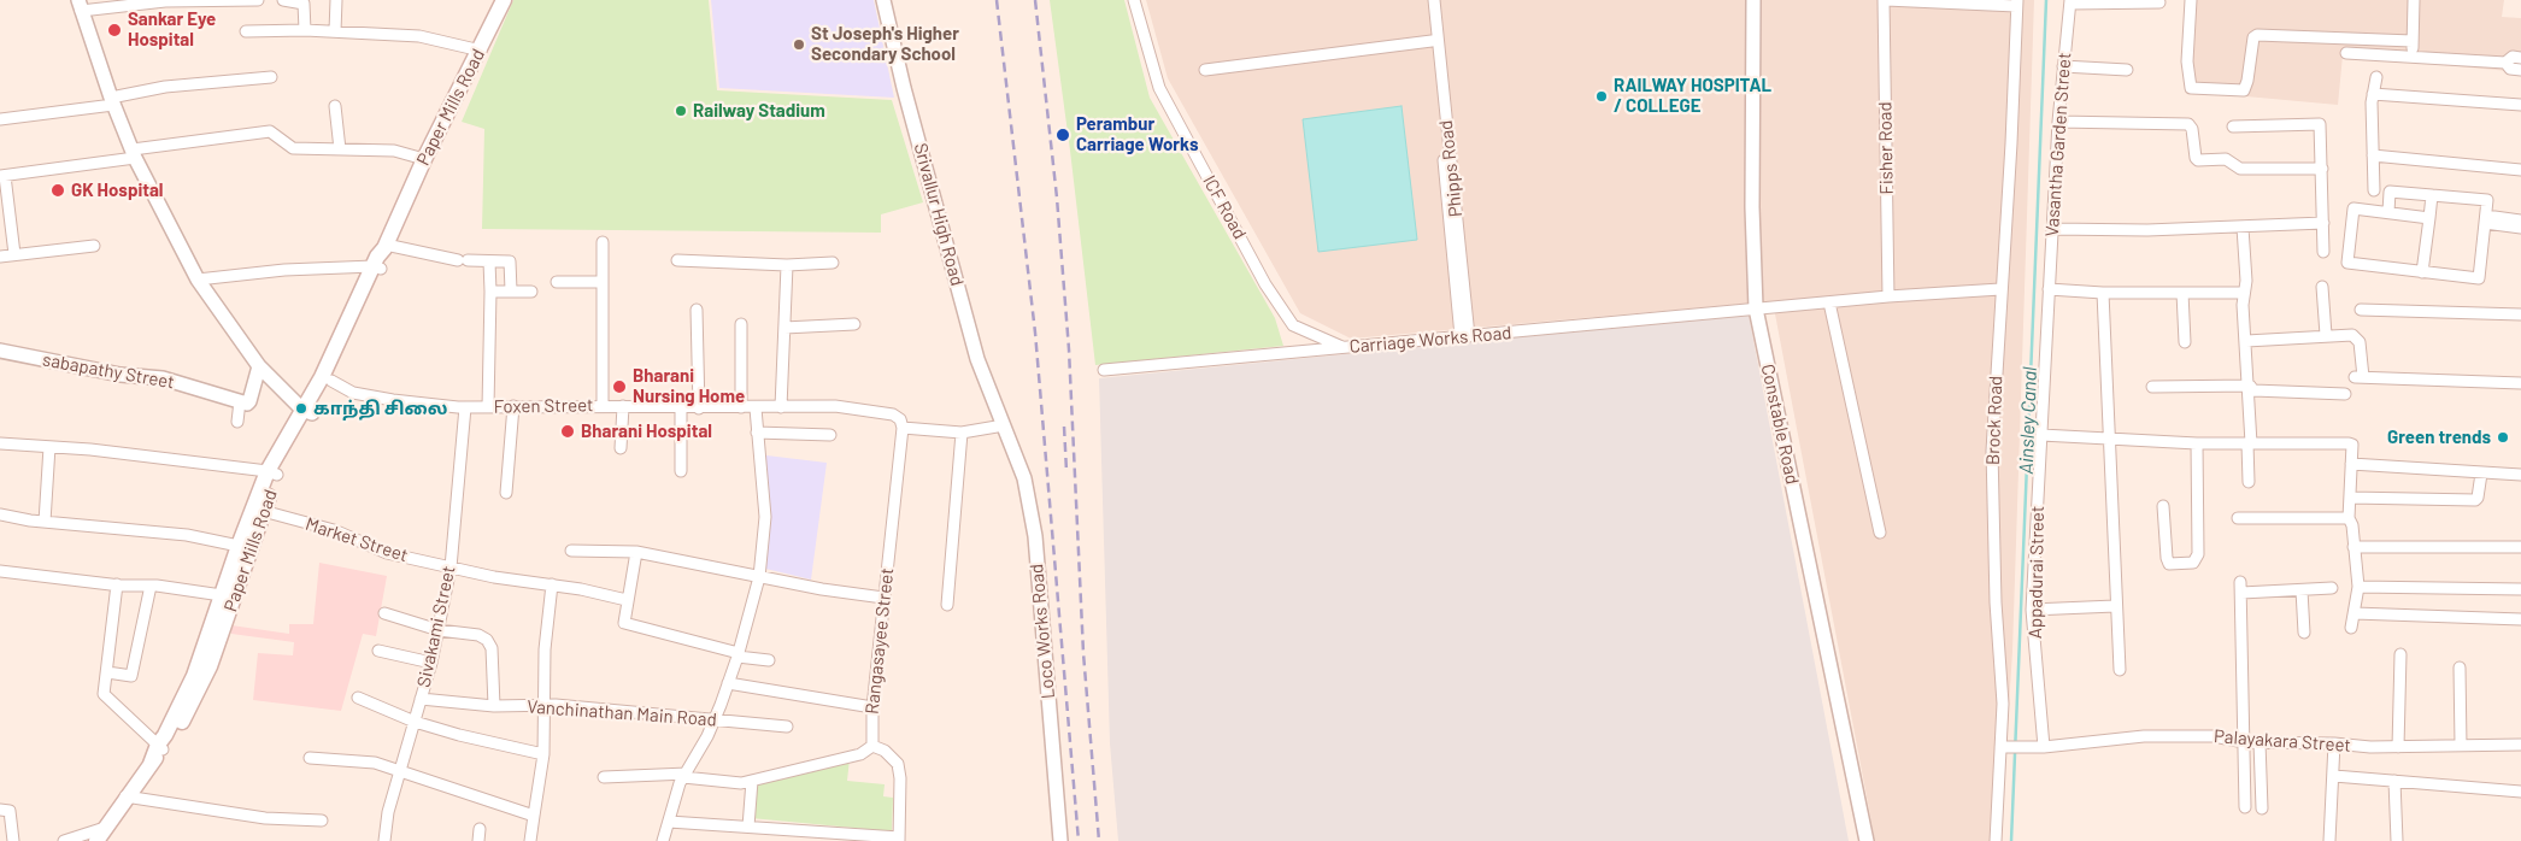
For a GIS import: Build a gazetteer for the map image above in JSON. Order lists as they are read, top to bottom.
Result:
{
  "streets": {
    "main road": ["Paper Mills Road"],
    "street": [
      "Vasantha Garden Street",
      "Fisher Road",
      "Phipps Road",
      "ICF Road",
      "Srivallur High Road",
      "Carriage Works Road",
      "sabapathy Street",
      "Foxen Street",
      "Brock Road",
      "Constable Road",
      "Market Street",
      "Appadurai Street",
      "Sivakami Street",
      "Loco Works Road",
      "Rangasayee Street",
      "Vanchinathan Main Road",
      "Palayakara Street"
    ]
  },
  "crossings": [
    ["Paper Mills Road", "Foxen Street"],
    ["Paper Mills Road", "Market Street"],
    ["Vasantha Garden Street", "Appadurai Street"],
    ["Phipps Road", "Carriage Works Road"],
    ["ICF Road", "Carriage Works Road"],
    ["Srivallur High Road", "Foxen Street"],
    ["Srivallur High Road", "Loco Works Road"],
    ["Carriage Works Road", "Constable Road"],
    ["Foxen Street", "Sivakami Street"],
    ["Foxen Street", "Loco Works Road"],
    ["Foxen Street", "Rangasayee Street"],
    ["Brock Road", "Palayakara Street"],
    ["Market Street", "Sivakami Street"],
    ["Appadurai Street", "Palayakara Street"],
    ["Sivakami Street", "Vanchinathan Main Road"]
  ],
  "water": ["Ainsley Canal"],
  "places": [
    "Sankar Eye Hospital",
    "St Joseph's Higher Secondary School",
    "RAILWAY HOSPITAL / COLLEGE",
    "Railway Stadium",
    "Perambur Carriage Works",
    "GK Hospital",
    "Bharani Nursing Home",
    "காந்தி சிலை",
    "Bharani Hospital",
    "Green trends"
  ]
}
